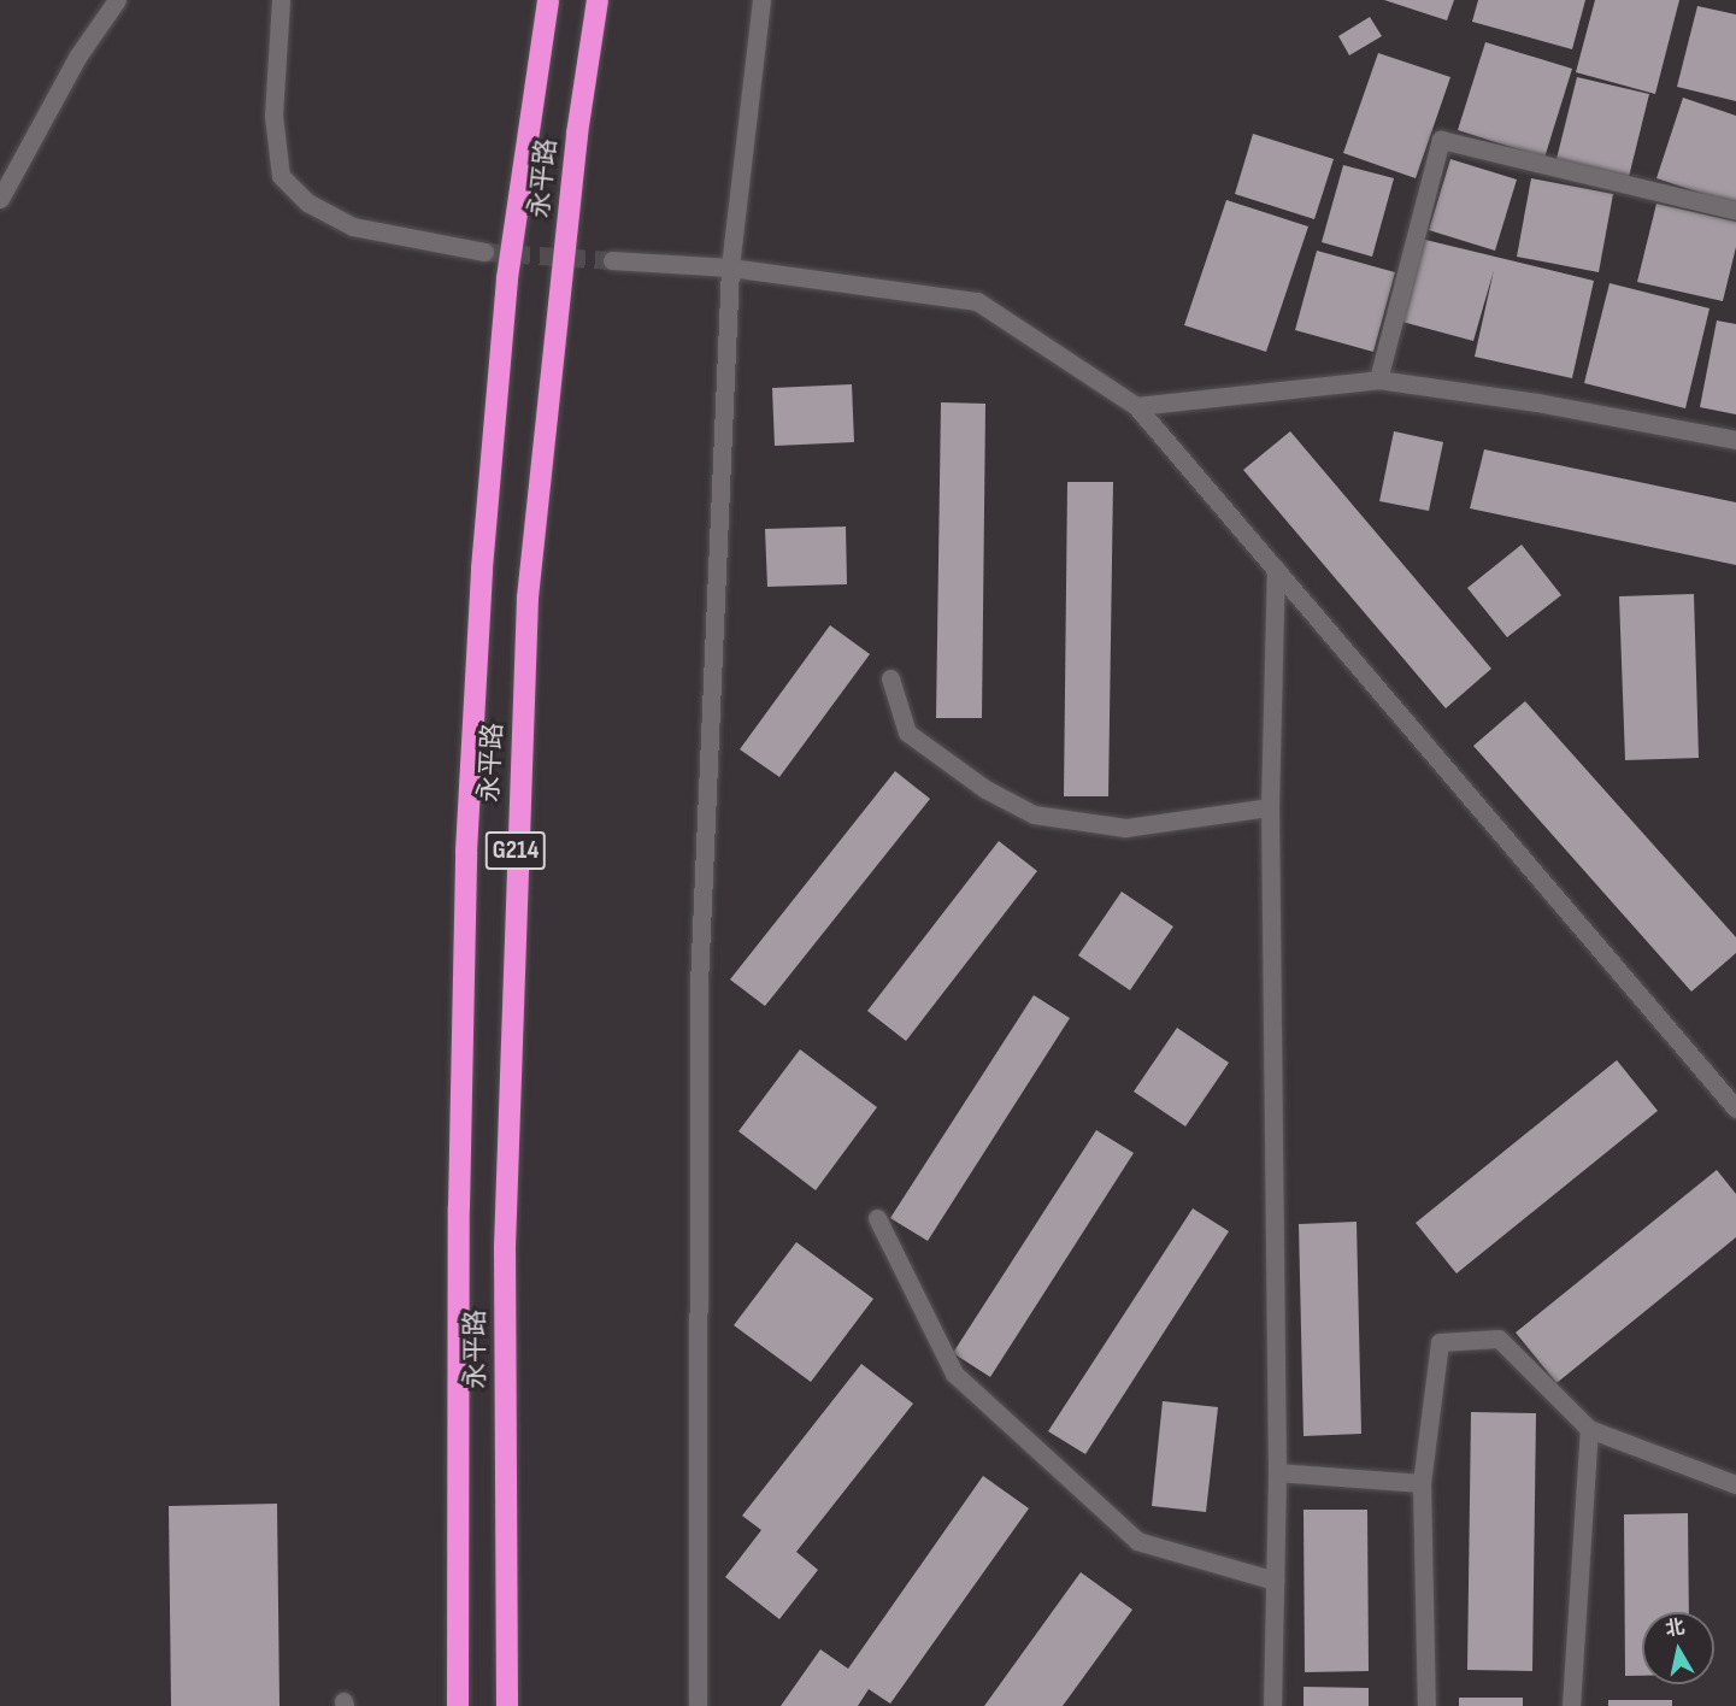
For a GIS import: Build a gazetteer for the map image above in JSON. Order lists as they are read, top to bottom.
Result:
{
  "streets": {
    "highway": ["永平路", "G214"]
  },
  "north": "top"
}
